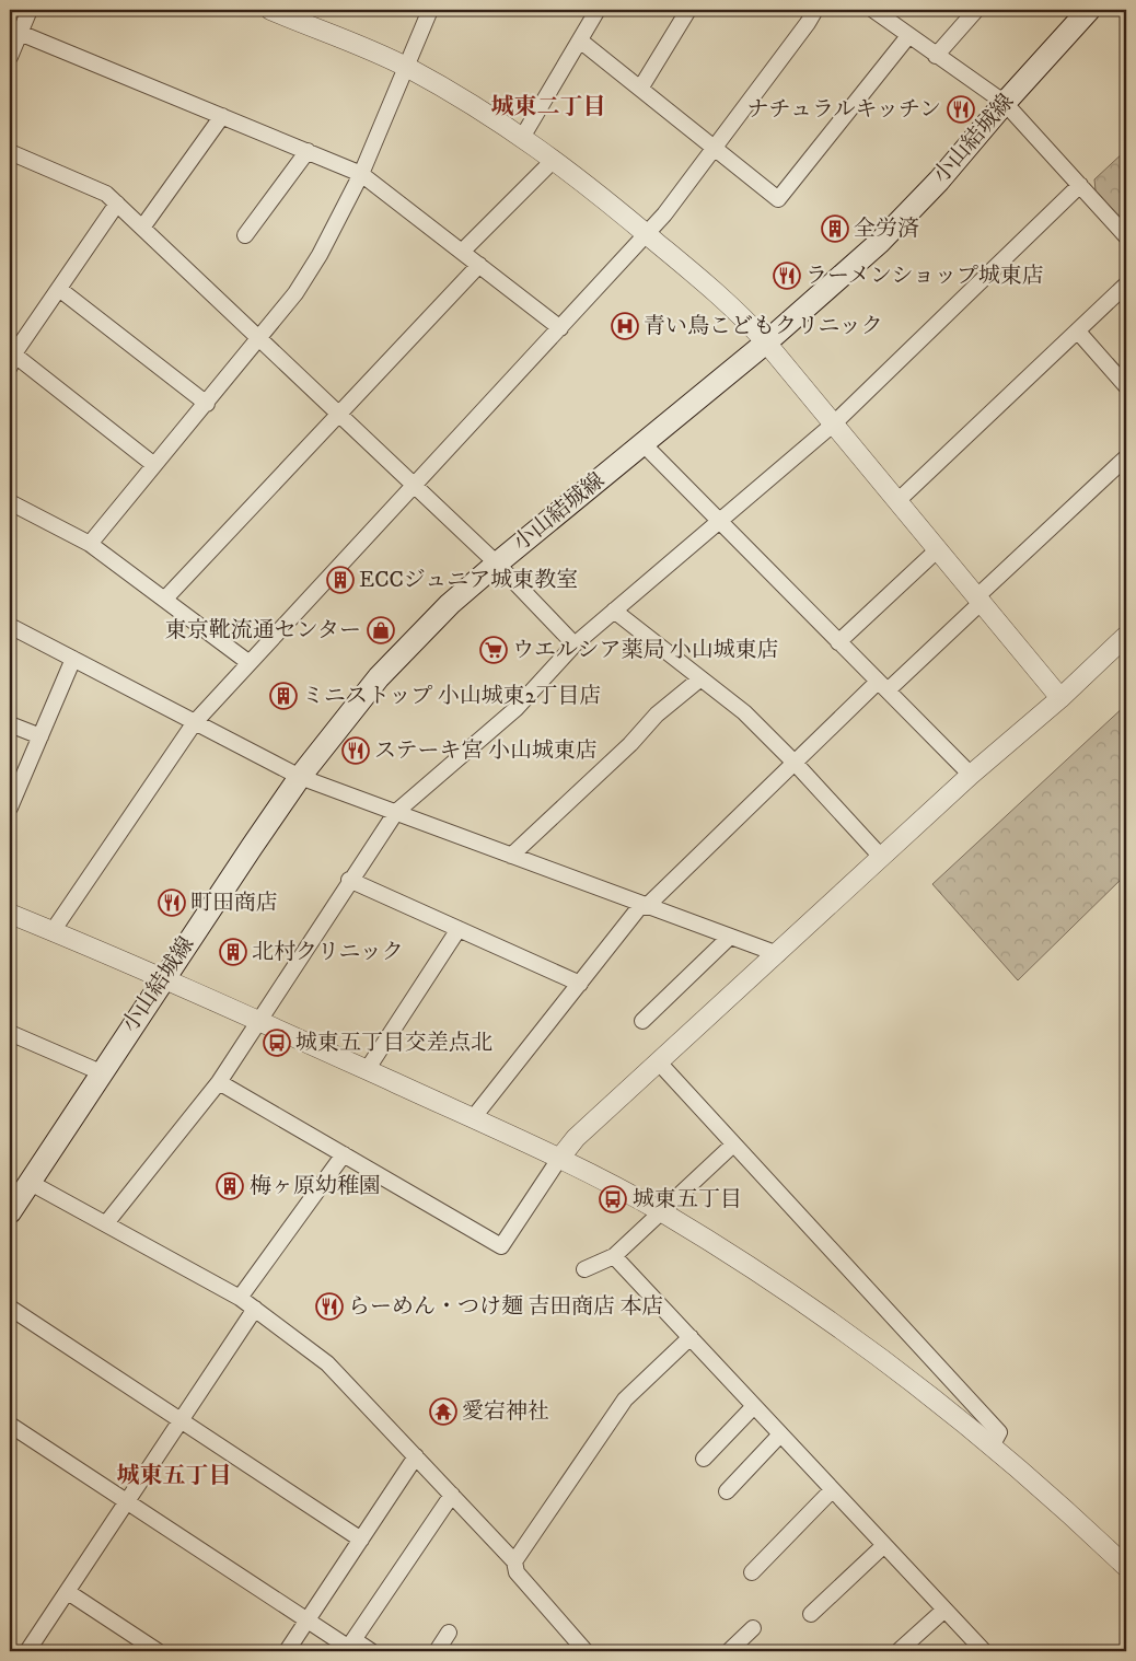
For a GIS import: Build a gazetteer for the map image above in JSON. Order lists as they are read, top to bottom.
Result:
{
  "streets": {
    "main road": ["小山結城線"]
  },
  "districts": ["城東二丁目", "城東五丁目"],
  "places": {
    "restaurant": [
      "ナチュラルキッチン",
      "ラーメンショップ城東店",
      "ステーキ宮 小山城東店",
      "町田商店",
      "らーめん・つけ麺 吉田商店 本店"
    ],
    "building": [
      "全労済",
      "ECCジュニア城東教室",
      "ミニストップ 小山城東2丁目店",
      "北村クリニック",
      "梅ヶ原幼稚園"
    ],
    "hospital": ["青い鳥こどもクリニック"],
    "shop": ["東京靴流通センター"],
    "supermarket": ["ウエルシア薬局 小山城東店"],
    "bus stop": ["城東五丁目交差点北", "城東五丁目"],
    "temple": ["愛宕神社"]
  }
}
